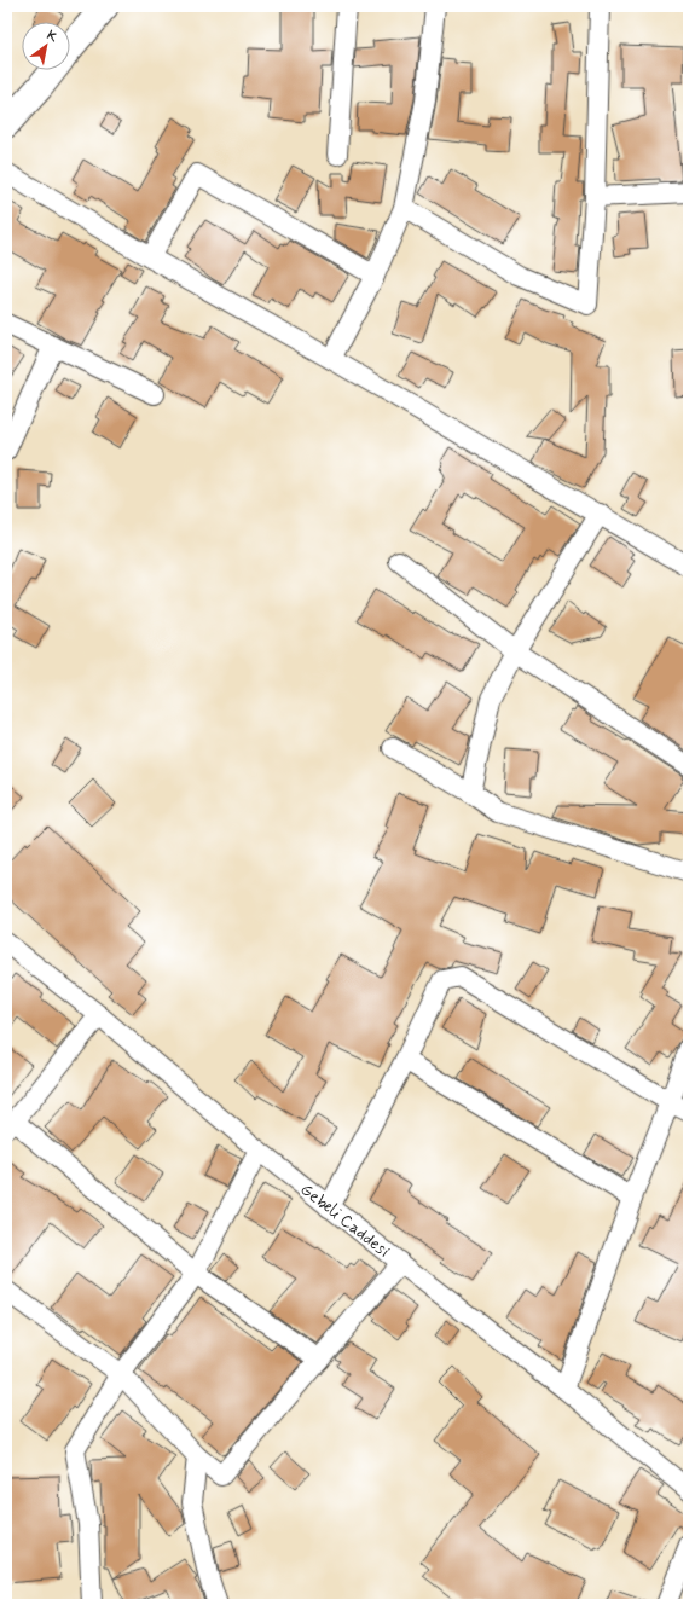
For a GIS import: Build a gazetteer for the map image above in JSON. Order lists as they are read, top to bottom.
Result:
{
  "streets": {
    "street": ["Gebeli Caddesi"]
  },
  "north": "top right"
}
